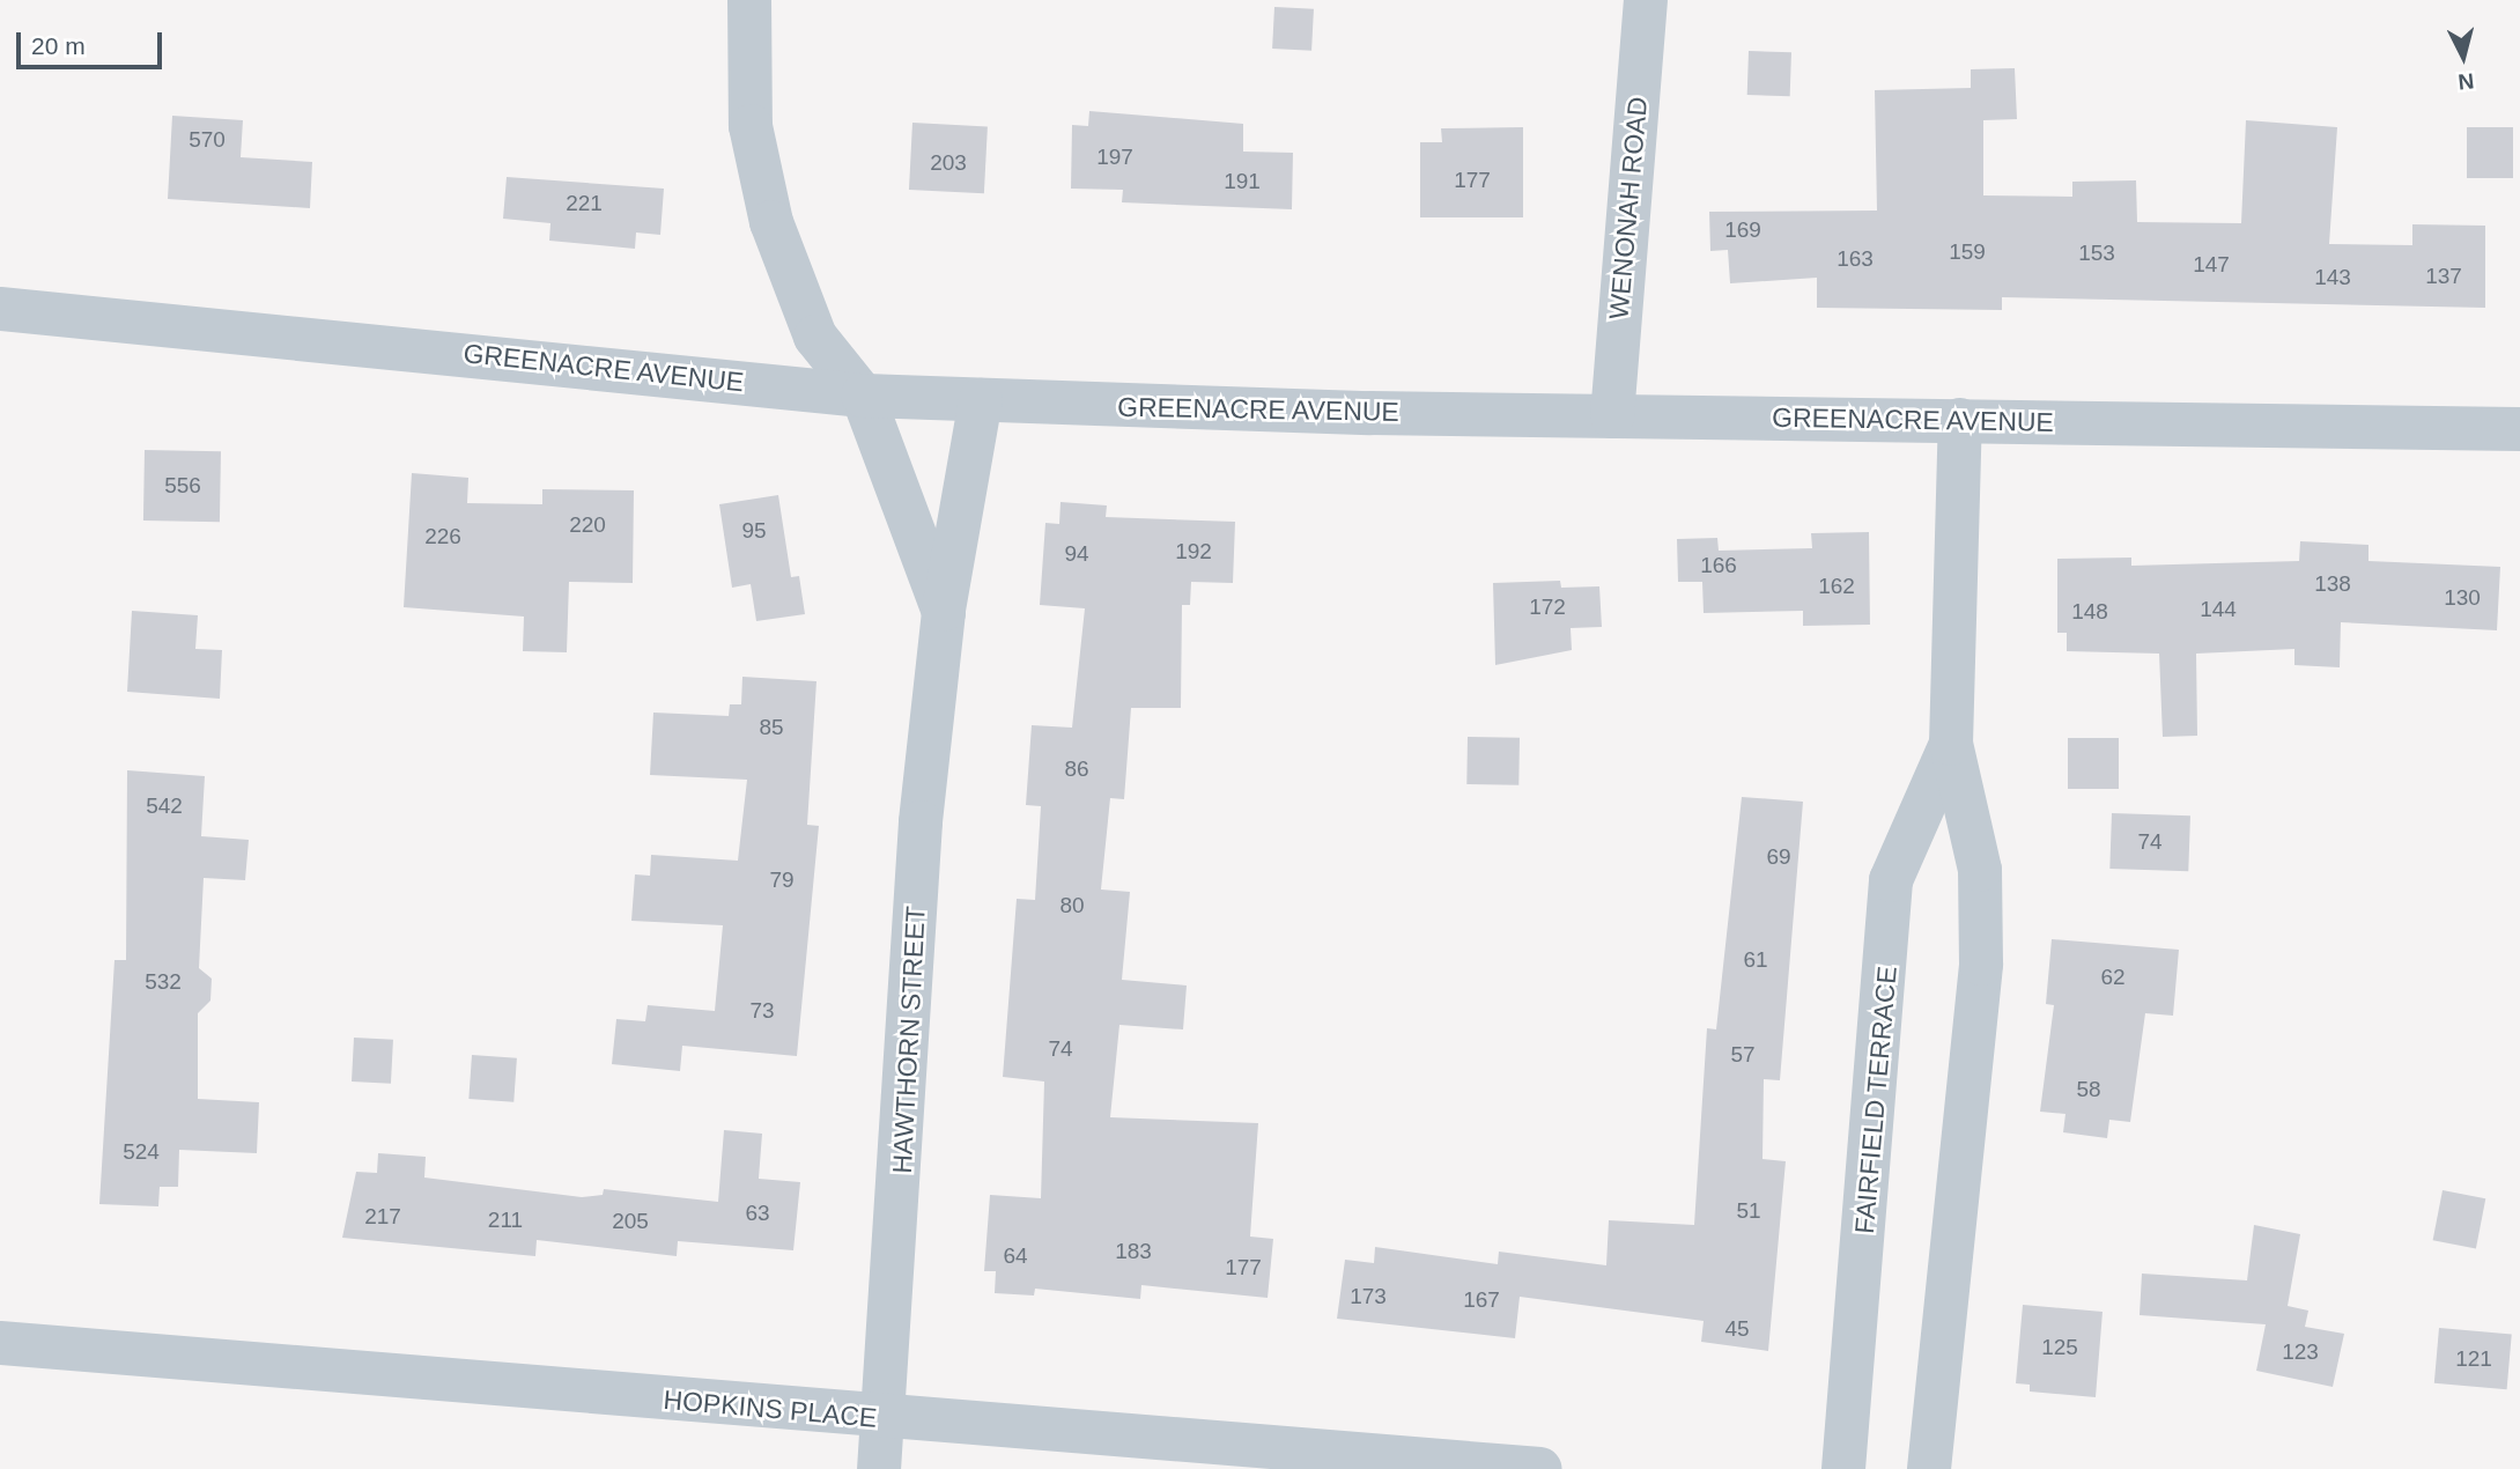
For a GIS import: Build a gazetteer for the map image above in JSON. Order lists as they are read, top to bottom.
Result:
{
  "streets": {
    "street": [
      "WENONAH ROAD",
      "GREENACRE AVENUE",
      "HAWTHORN STREET",
      "FAIRFIELD TERRACE",
      "HOPKINS PLACE"
    ]
  },
  "crossings": [
    ["WENONAH ROAD", "GREENACRE AVENUE"],
    ["GREENACRE AVENUE", "HAWTHORN STREET"],
    ["GREENACRE AVENUE", "FAIRFIELD TERRACE"],
    ["HAWTHORN STREET", "HOPKINS PLACE"]
  ],
  "house_numbers": [
    "570",
    "197",
    "203",
    "177",
    "191",
    "221",
    "169",
    "159",
    "153",
    "163",
    "147",
    "137",
    "143",
    "556",
    "220",
    "95",
    "226",
    "192",
    "94",
    "166",
    "138",
    "162",
    "130",
    "172",
    "144",
    "148",
    "85",
    "86",
    "542",
    "74",
    "69",
    "79",
    "80",
    "61",
    "62",
    "532",
    "73",
    "74",
    "57",
    "58",
    "524",
    "51",
    "63",
    "217",
    "211",
    "205",
    "183",
    "64",
    "177",
    "173",
    "167",
    "45",
    "125",
    "123",
    "121"
  ],
  "scale_bar": "20 m",
  "north": "bottom"
}
